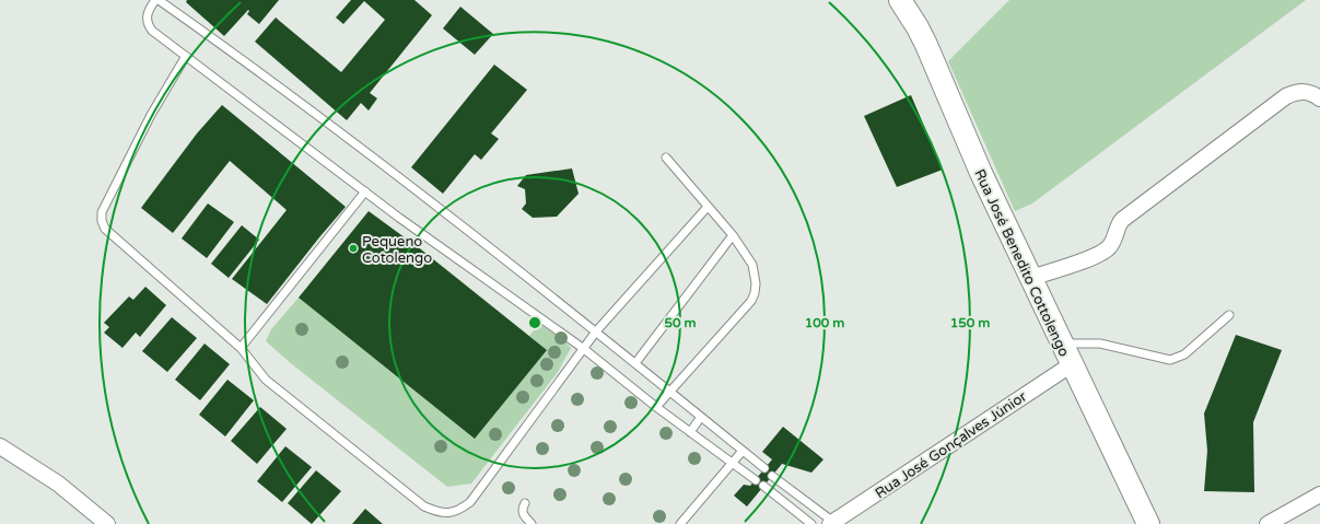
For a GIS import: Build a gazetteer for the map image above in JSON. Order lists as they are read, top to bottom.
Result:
{
  "streets": {
    "main road": ["Rua José Benedito Cottolengo"],
    "street": ["Rua José Gonçalves Júnior"]
  },
  "crossings": [
    ["Rua José Benedito Cottolengo", "Rua José Gonçalves Júnior"]
  ],
  "places": ["Pequeno Cotolengo"],
  "rings": ["50 m", "100 m", "150 m"]
}
